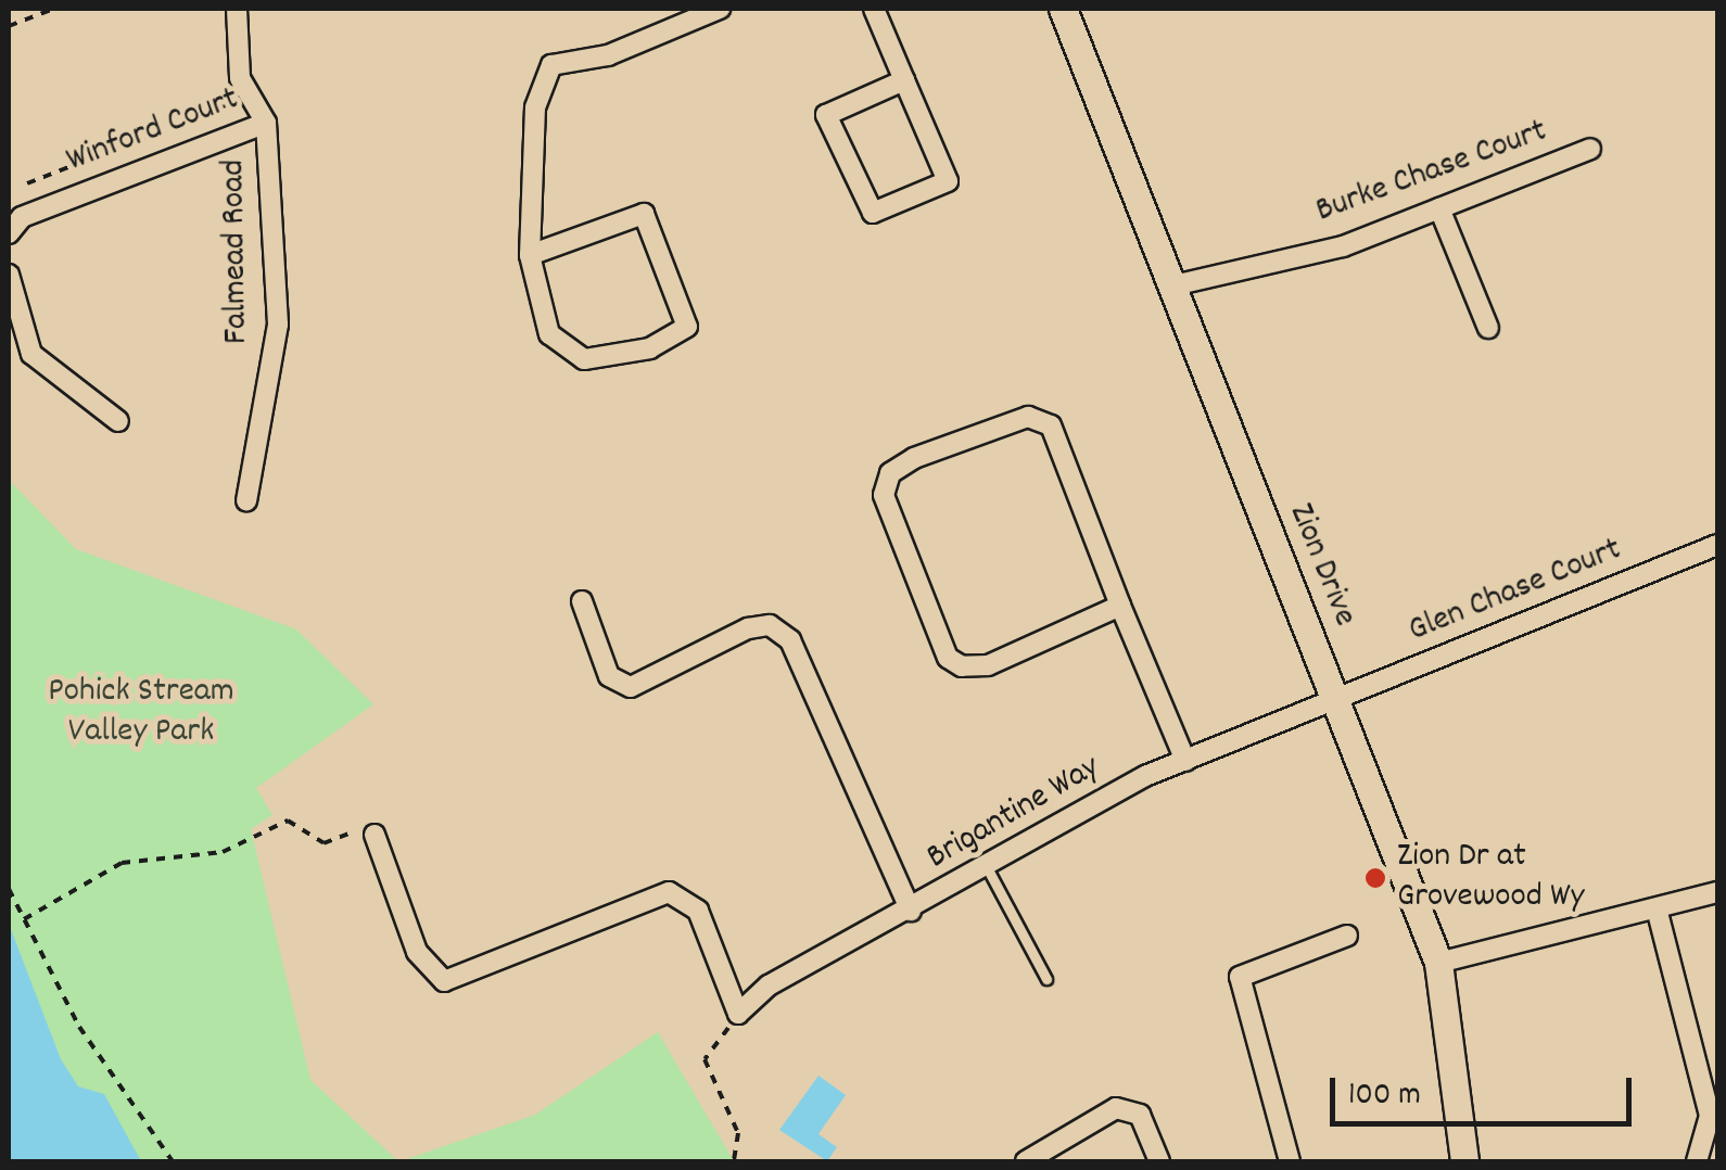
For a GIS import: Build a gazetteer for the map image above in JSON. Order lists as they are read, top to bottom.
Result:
{
  "streets": {
    "street": [
      "Winford Court",
      "Burke Chase Court",
      "Falmead Road",
      "Zion Drive",
      "Glen Chase Court",
      "Brigantine Way"
    ]
  },
  "crossings": [
    ["Winford Court", "Falmead Road"],
    ["Burke Chase Court", "Zion Drive"],
    ["Zion Drive", "Glen Chase Court"],
    ["Zion Drive", "Brigantine Way"],
    ["Glen Chase Court", "Brigantine Way"]
  ],
  "parks": ["Pohick Stream Valley Park"],
  "places": ["Zion Dr at Grovewood Wy"],
  "scale_bar": "100 m"
}
